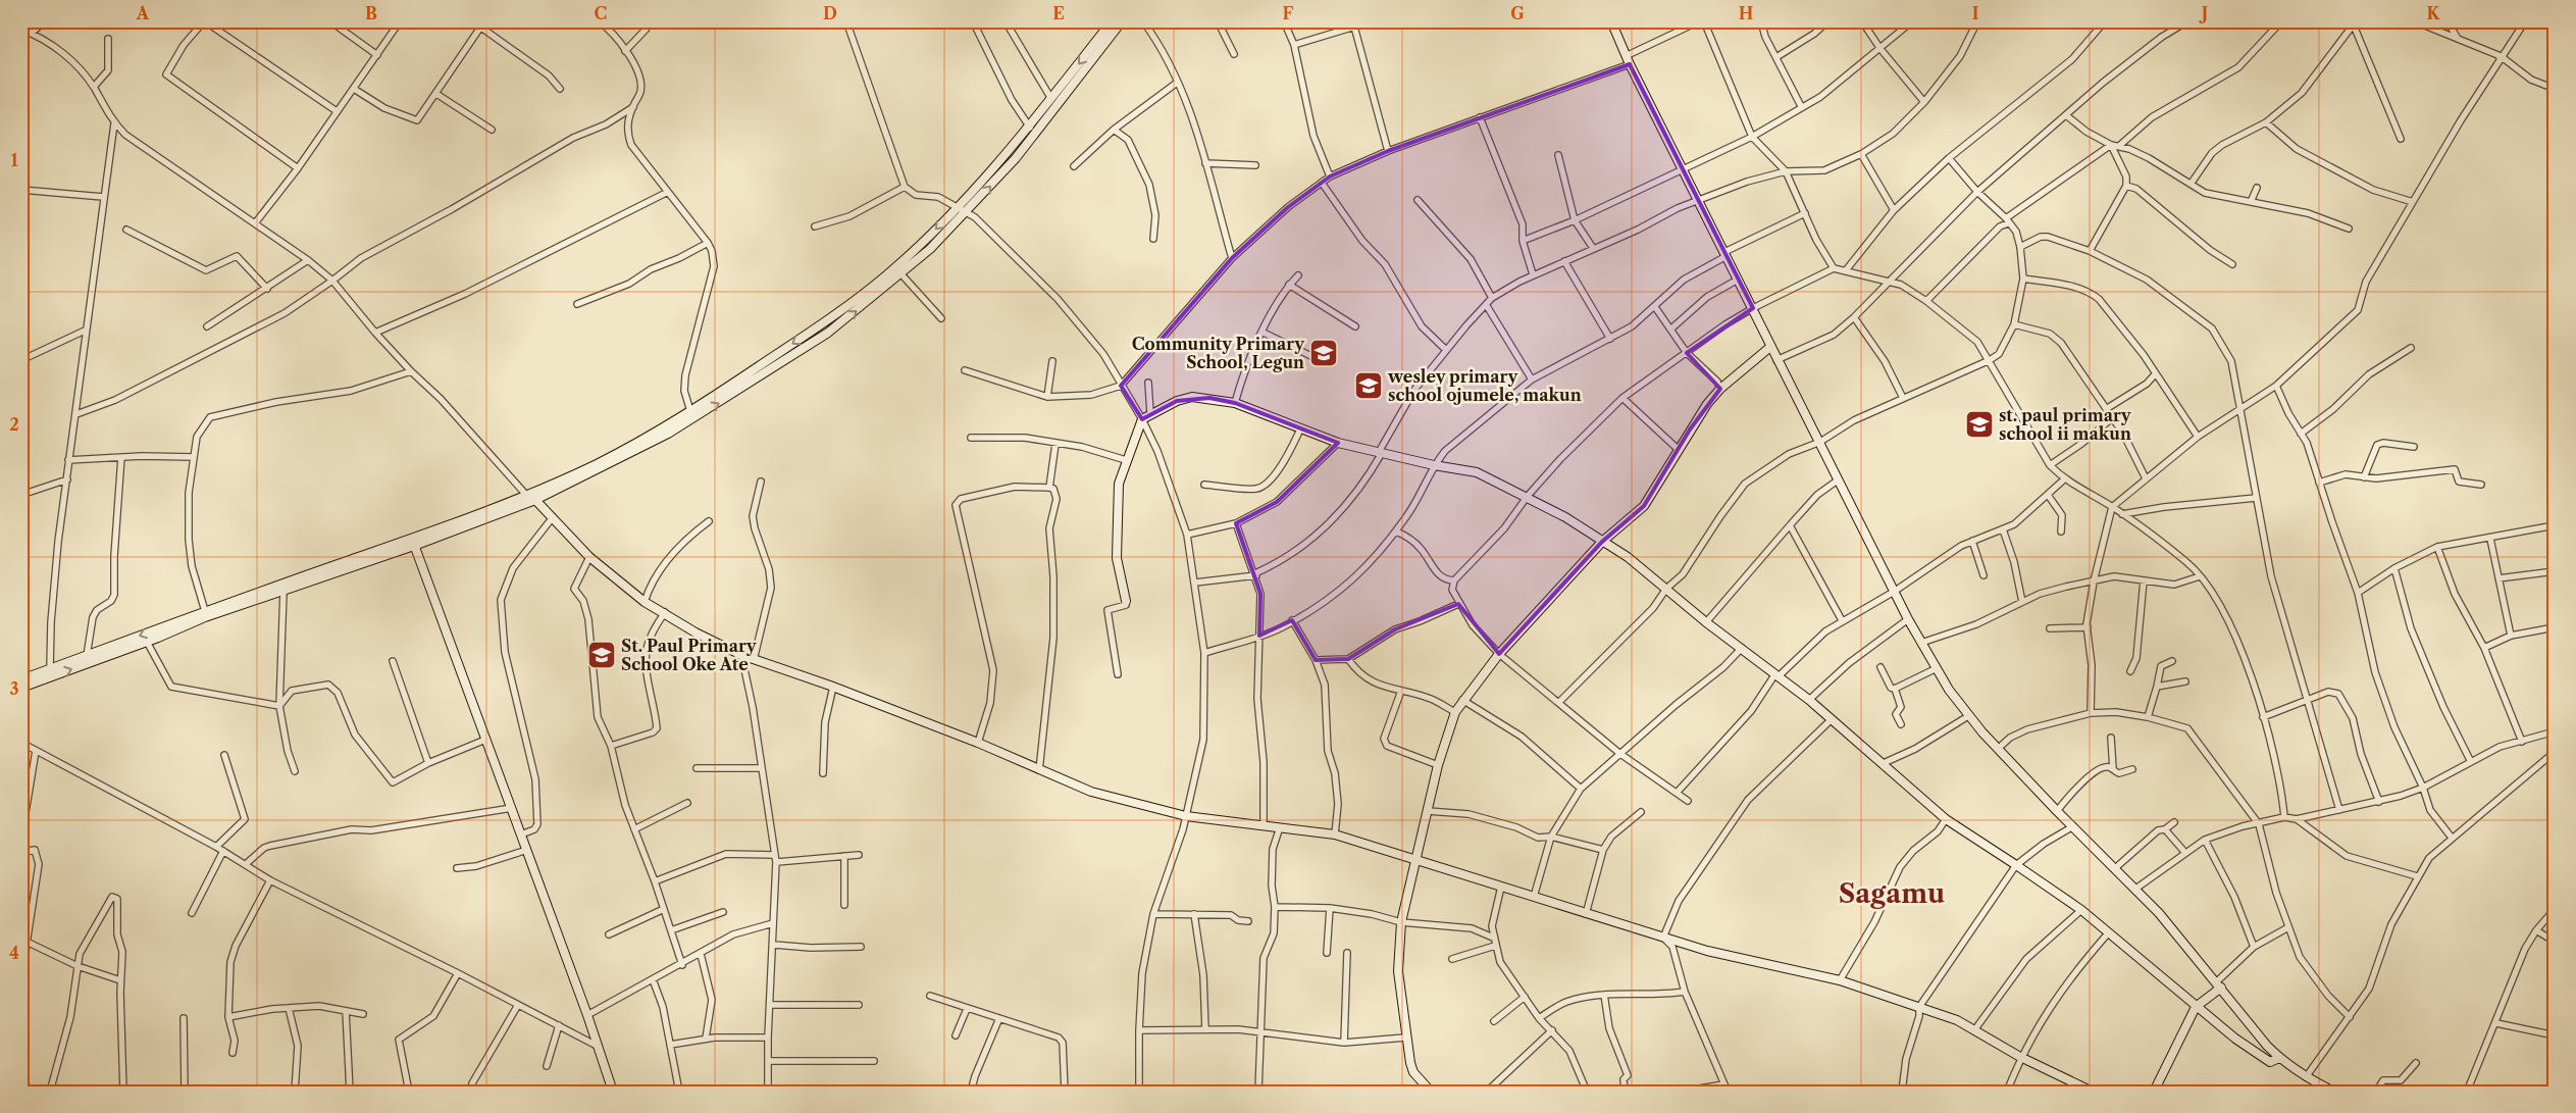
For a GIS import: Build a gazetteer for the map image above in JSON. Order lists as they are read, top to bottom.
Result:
{
  "districts": ["Sagamu"],
  "places": {
    "school or university": [
      "Community Primary School, Legun",
      "wesley primary school ojumele, makun",
      "st. paul primary school ii makun",
      "St. Paul Primary School Oke Ate"
    ]
  },
  "grid": {
    "columns": [
      "A",
      "B",
      "C",
      "D",
      "E",
      "F",
      "G",
      "H",
      "I",
      "J",
      "K"
    ],
    "rows": [
      "1",
      "2",
      "3",
      "4"
    ]
  }
}
